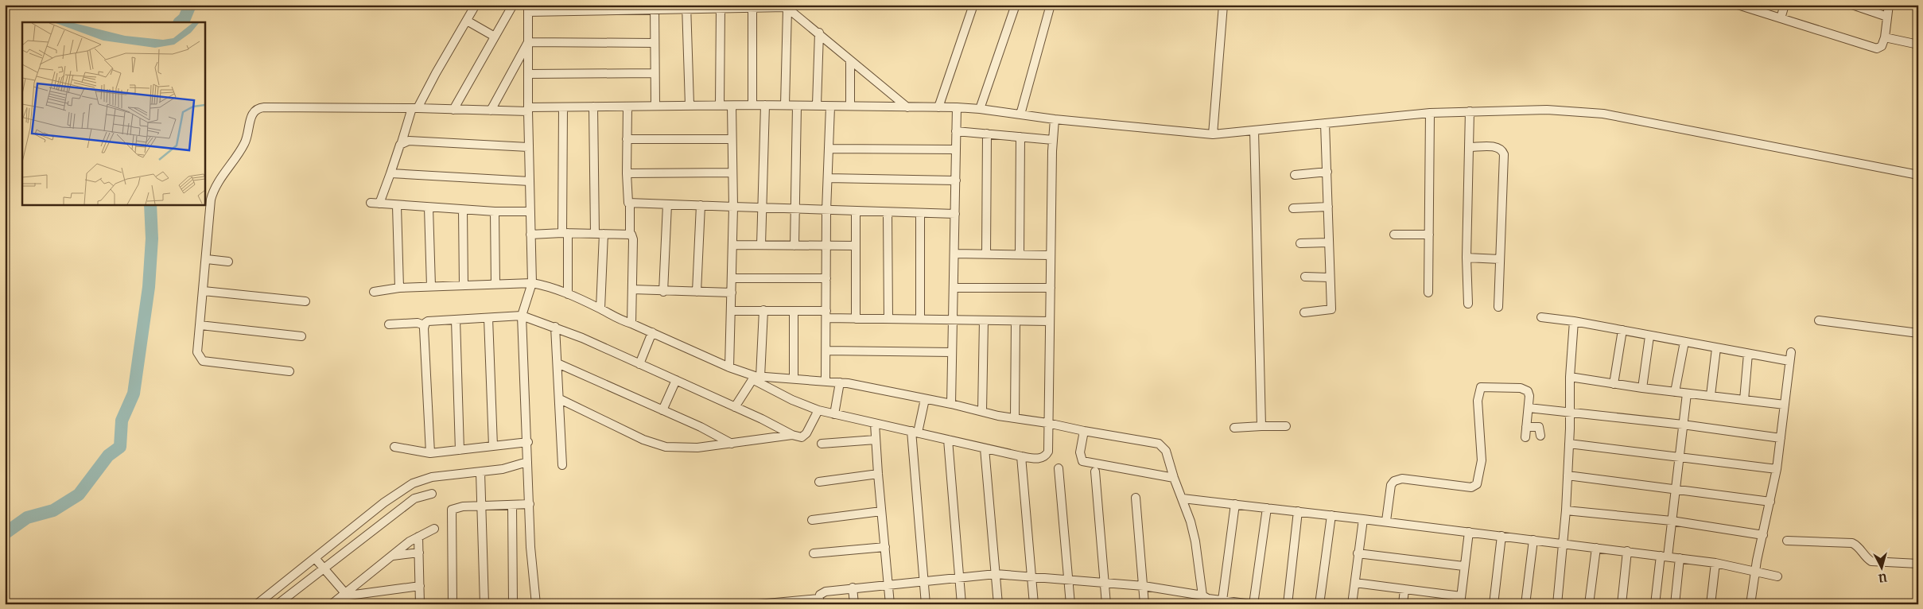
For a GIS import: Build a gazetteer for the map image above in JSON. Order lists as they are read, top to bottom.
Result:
{
  "north": "bottom"
}
